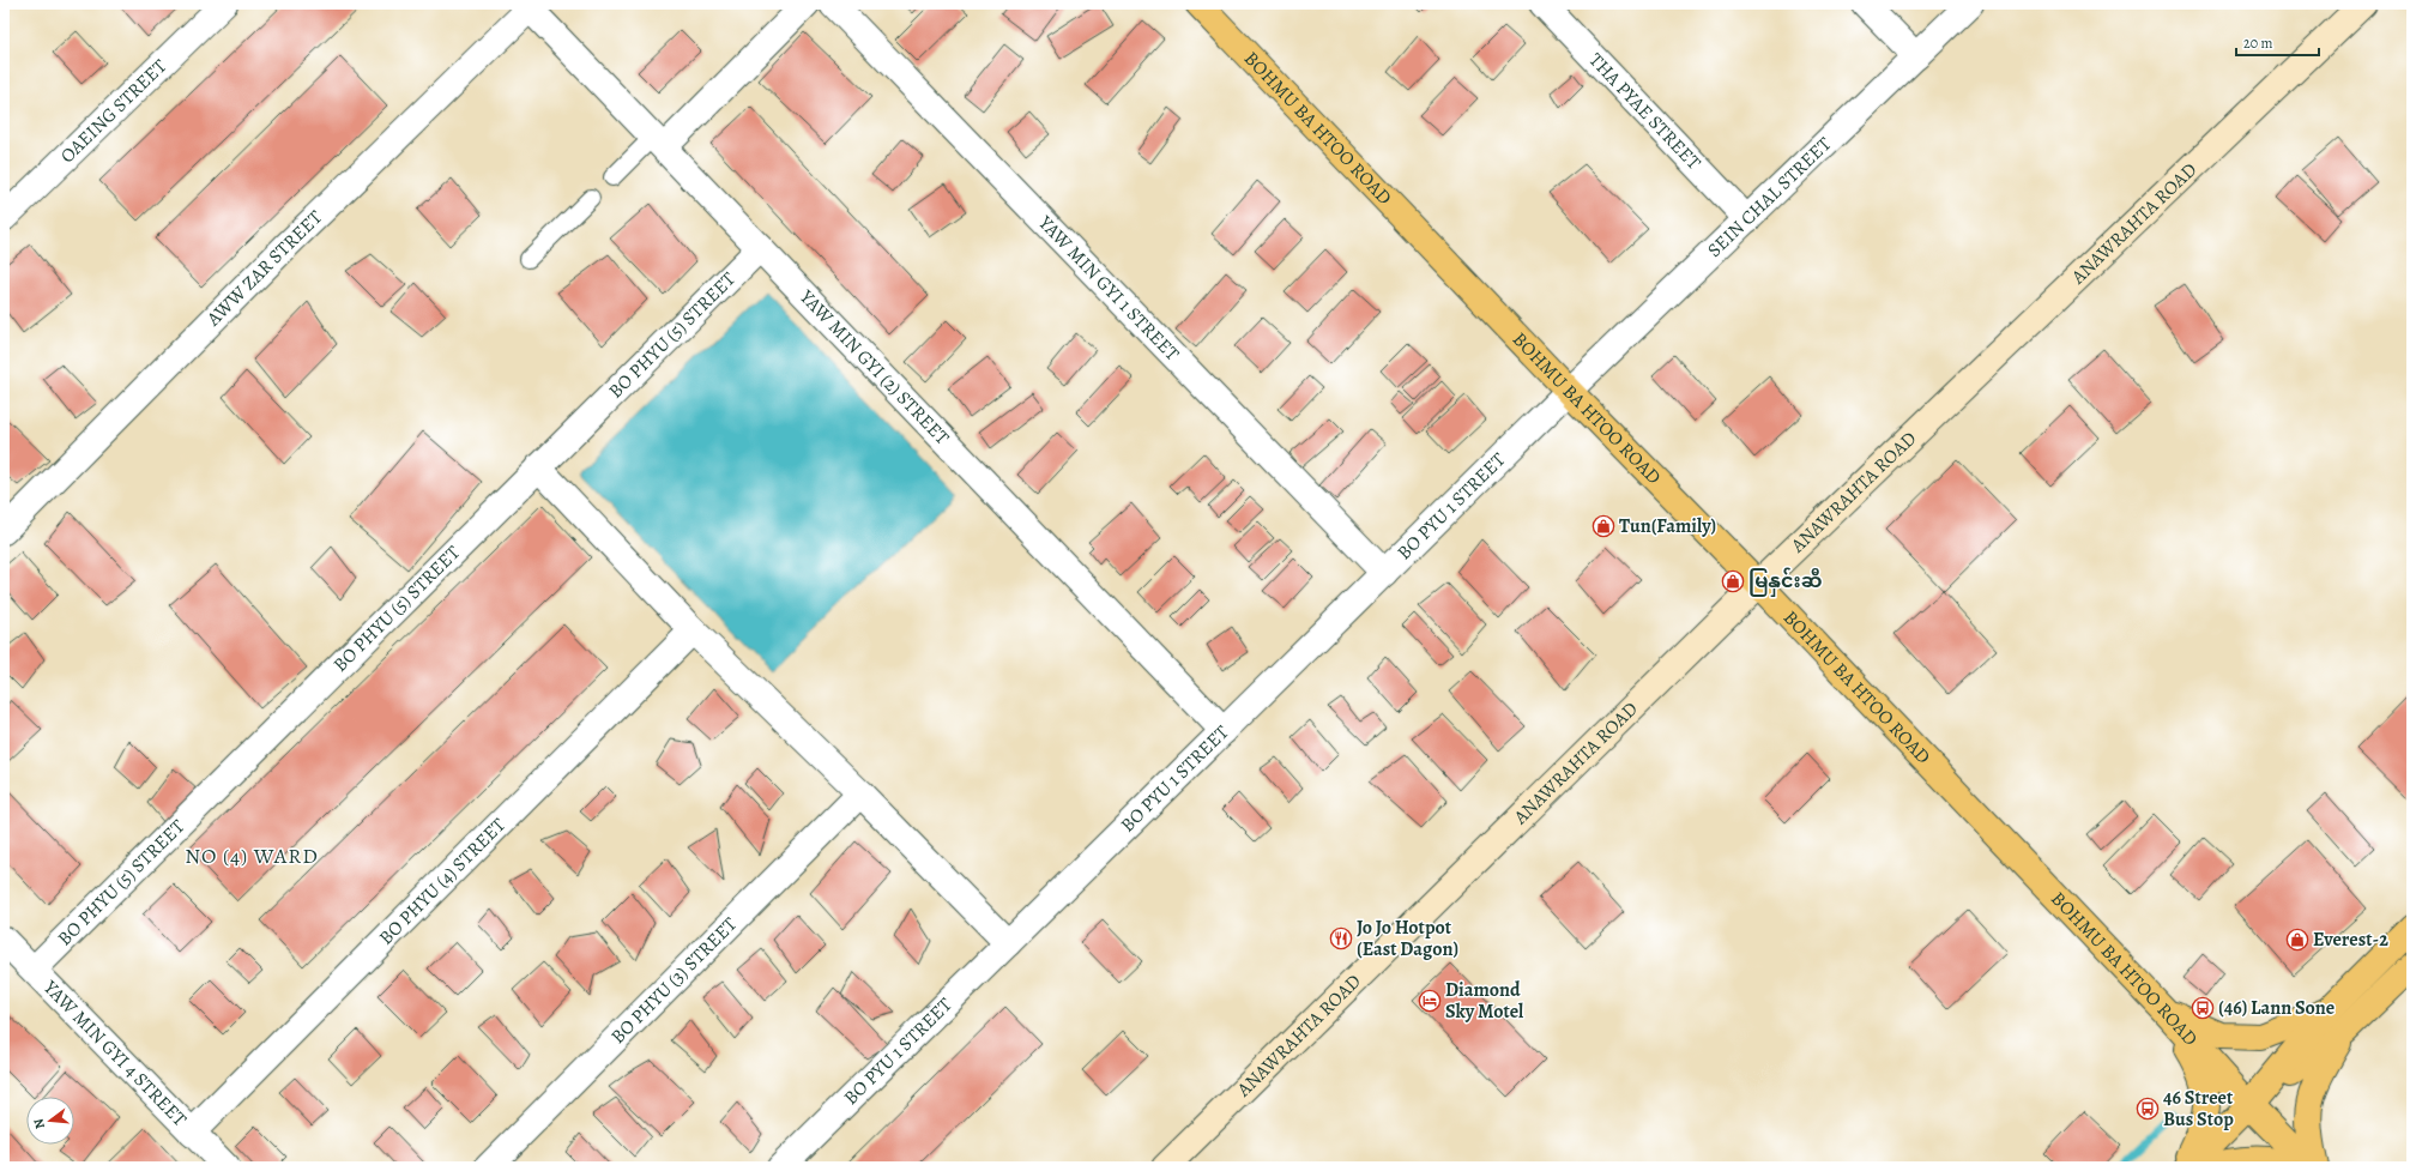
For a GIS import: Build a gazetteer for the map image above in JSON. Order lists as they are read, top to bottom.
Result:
{
  "streets": {
    "main road": ["BOHMU BA HTOO ROAD", "ANAWRAHTA ROAD"],
    "street": [
      "OAEING STREET",
      "THA PYAE STREET",
      "SEIN CHAL STREET",
      "AWW ZAR STREET",
      "YAW MIN GYI 1 STREET",
      "BO PHYU (5) STREET",
      "YAW MIN GYI (2) STREET",
      "BO PYU 1 STREET",
      "BO PHYU (4) STREET",
      "BO PHYU (3) STREET",
      "YAW MIN GYI 4 STREET"
    ]
  },
  "crossings": [
    ["THA PYAE STREET", "SEIN CHAL STREET"],
    ["BOHMU BA HTOO ROAD", "SEIN CHAL STREET"],
    ["BOHMU BA HTOO ROAD", "ANAWRAHTA ROAD"],
    ["BOHMU BA HTOO ROAD", "BO PYU 1 STREET"],
    ["SEIN CHAL STREET", "BO PYU 1 STREET"],
    ["AWW ZAR STREET", "YAW MIN GYI (2) STREET"],
    ["YAW MIN GYI 1 STREET", "BO PYU 1 STREET"],
    ["BO PHYU (5) STREET", "YAW MIN GYI (2) STREET"],
    ["BO PHYU (5) STREET", "YAW MIN GYI 4 STREET"],
    ["YAW MIN GYI (2) STREET", "BO PYU 1 STREET"],
    ["BO PHYU (4) STREET", "YAW MIN GYI 4 STREET"]
  ],
  "districts": ["NO (4) WARD"],
  "places": {
    "shop": ["Tun(Family)", "မြနှင်းဆီ", "Everest-2"],
    "restaurant": ["Jo Jo Hotpot (East Dagon)"],
    "hotel": ["Diamond Sky Motel"],
    "bus stop": ["(46) Lann Sone", "46 Street Bus Stop"]
  },
  "scale_bar": "20 m",
  "north": "left"
}
